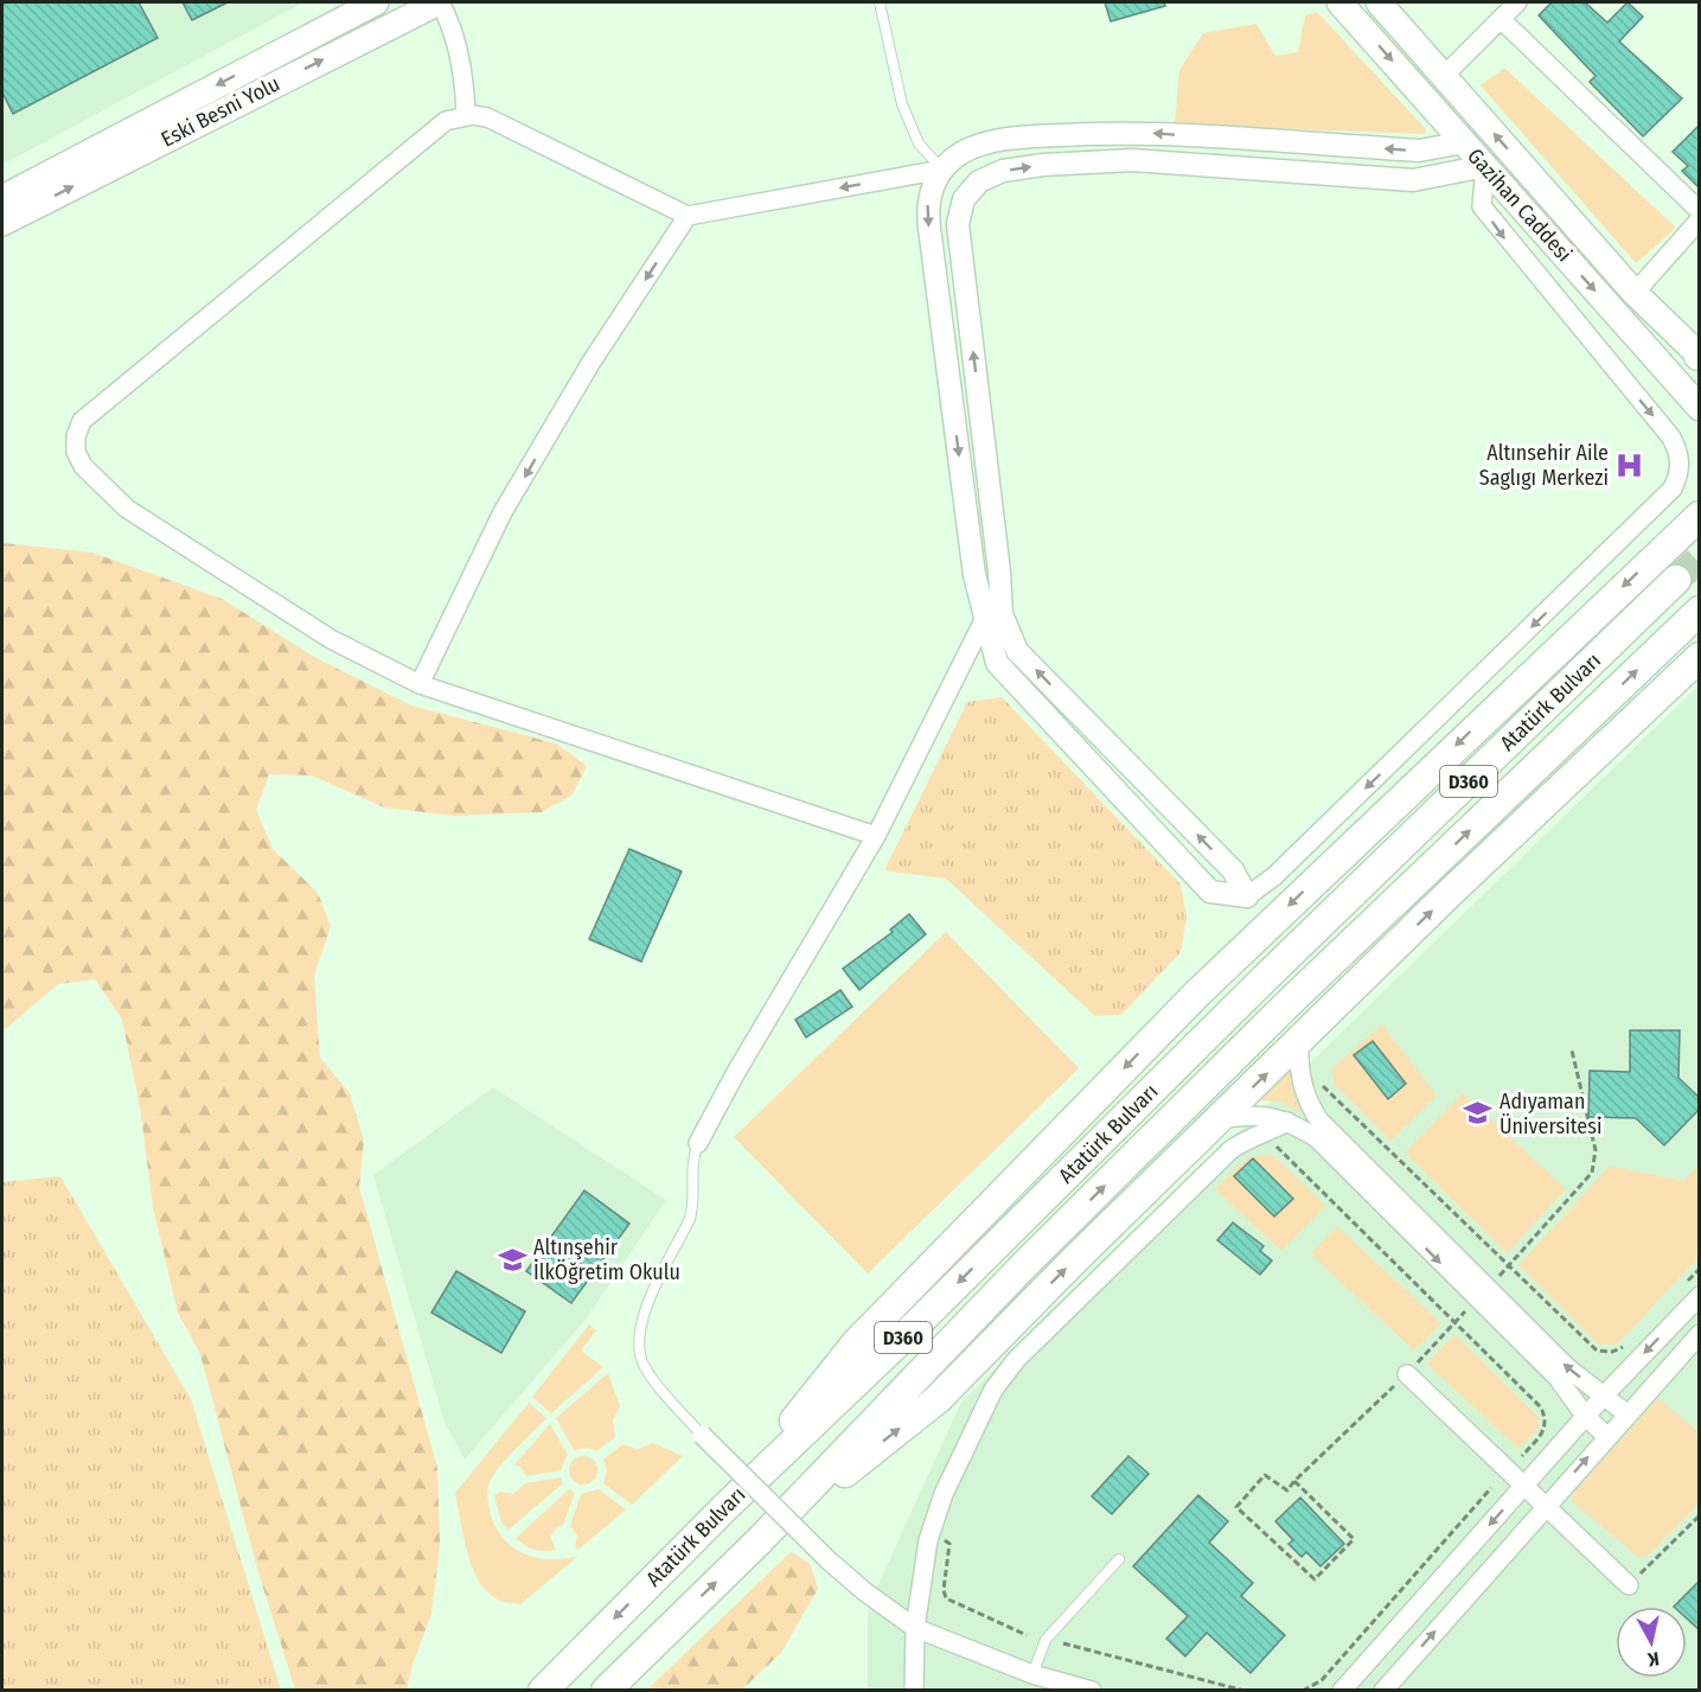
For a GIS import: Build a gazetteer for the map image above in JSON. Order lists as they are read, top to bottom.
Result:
{
  "streets": {
    "highway": ["Atatürk Bulvarı", "D360"],
    "main road": ["Eski Besni Yolu", "Gazihan Caddesi"]
  },
  "places": {
    "hospital": ["Altınsehir Aile Saglıgı Merkezi"],
    "school or university": ["Adıyaman Üniversitesi", "Altınşehir İlkÖğretim Okulu"]
  },
  "north": "bottom"
}
